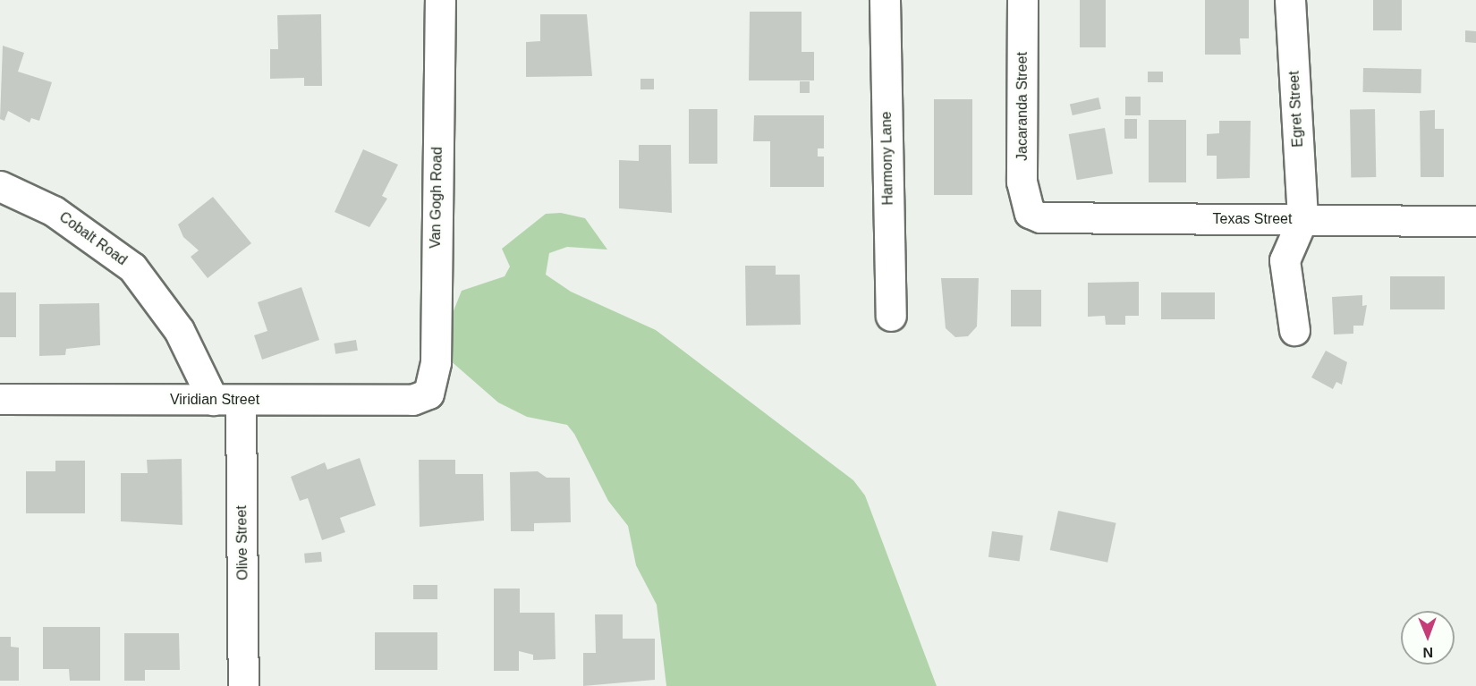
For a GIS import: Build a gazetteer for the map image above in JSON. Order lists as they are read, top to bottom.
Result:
{
  "streets": {
    "street": [
      "Jacaranda Street",
      "Egret Street",
      "Harmony Lane",
      "Van Gogh Road",
      "Texas Street",
      "Cobalt Road",
      "Viridian Street",
      "Olive Street"
    ]
  },
  "crossings": [
    ["Jacaranda Street", "Texas Street"],
    ["Egret Street", "Texas Street"],
    ["Van Gogh Road", "Viridian Street"],
    ["Cobalt Road", "Viridian Street"],
    ["Cobalt Road", "Olive Street"],
    ["Viridian Street", "Olive Street"]
  ],
  "north": "bottom"
}
